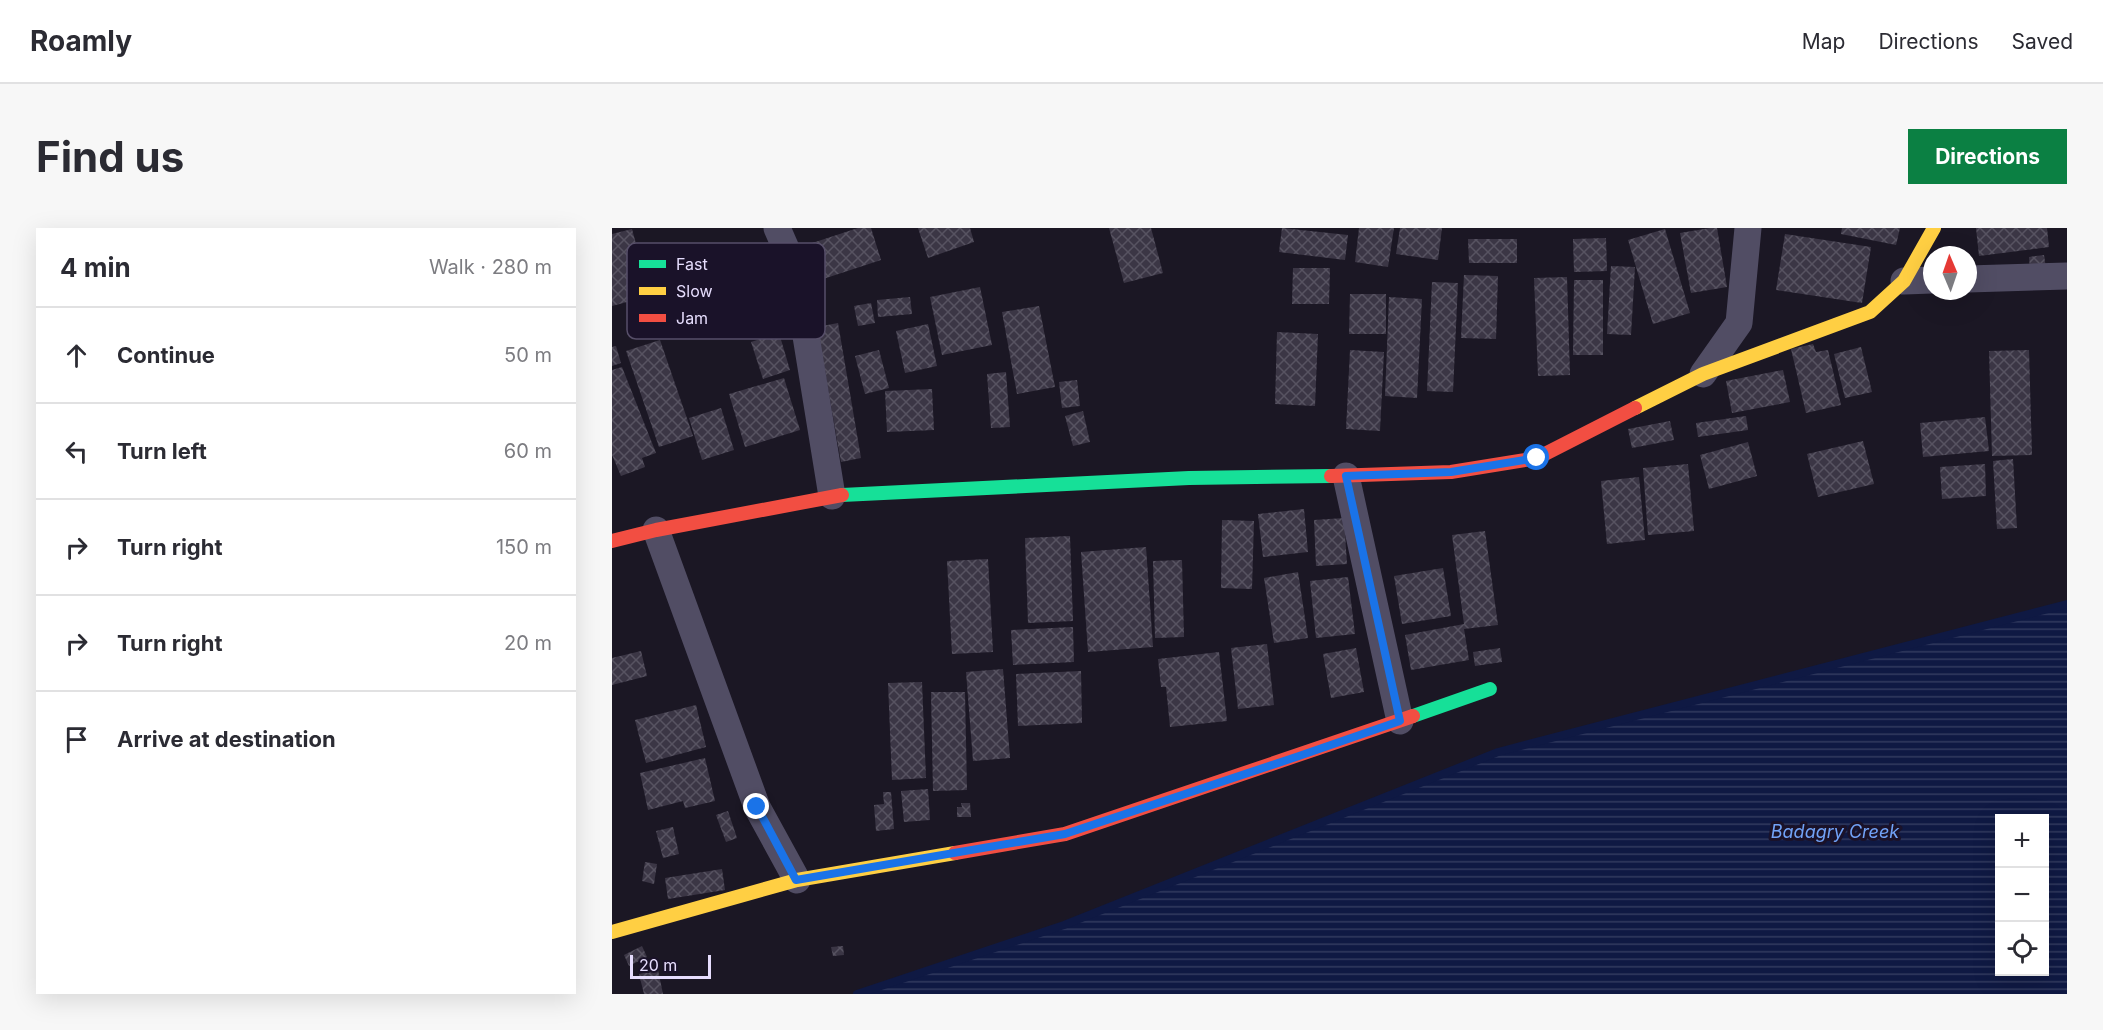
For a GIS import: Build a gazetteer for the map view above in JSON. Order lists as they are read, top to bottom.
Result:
{
  "water": ["Badagry Creek"],
  "legend": ["Fast", "Slow", "Jam"],
  "scale_bar": "20 m",
  "north": "top",
  "page": {
    "header": "Roamly",
    "nav": ["Map", "Directions", "Saved"],
    "buttons": "Directions",
    "title": "Find us",
    "heading": ["4 min", "Walk · 280 m"],
    "list": [
      ["Continue", "50 m"],
      ["Turn left", "60 m"],
      ["Turn right", "150 m"],
      ["Turn right", "20 m"],
      "Arrive at destination"
    ],
    "map_buttons": ["+", "−"],
    "scale": "20 m"
  }
}
